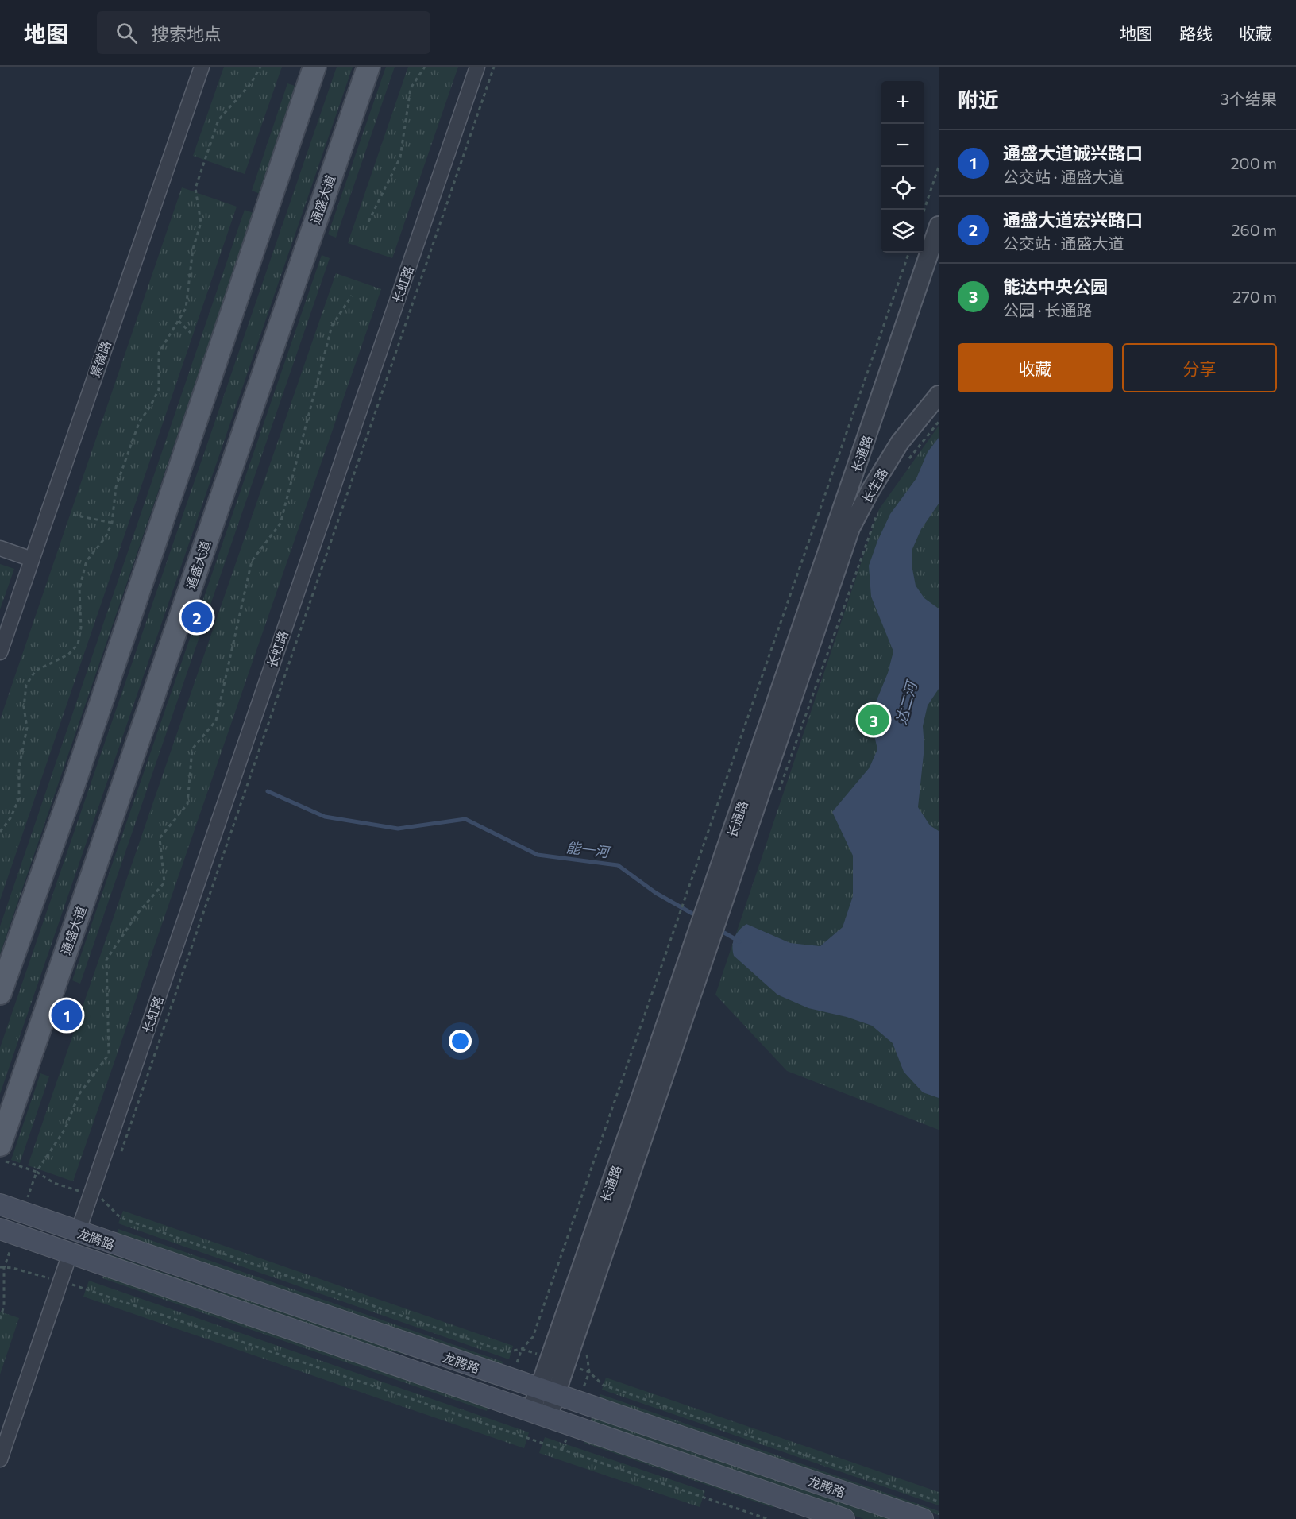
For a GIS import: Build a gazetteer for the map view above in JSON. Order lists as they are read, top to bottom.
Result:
{
  "streets": {
    "main road": ["通盛大道", "龙腾路"],
    "street": [
      "长虹路",
      "景微路",
      "长通路",
      "长生路"
    ]
  },
  "crossings": [
    ["长虹路", "龙腾路"],
    ["长通路", "长生路"],
    ["长通路", "龙腾路"]
  ],
  "water": ["达二河", "能一河"],
  "page": {
    "header": "地图",
    "search": "搜索地点",
    "nav": ["地图", "路线", "收藏"],
    "heading": ["附近", "3个结果"],
    "map_buttons": ["+", "−"],
    "list": [
      {
        "mark": "1",
        "name": "通盛大道诚兴路口",
        "note": "公交站 · 通盛大道",
        "value": "200 m"
      },
      {
        "mark": "2",
        "name": "通盛大道宏兴路口",
        "note": "公交站 · 通盛大道",
        "value": "260 m"
      },
      {
        "mark": "3",
        "name": "能达中央公园",
        "note": "公园 · 长通路",
        "value": "270 m"
      }
    ],
    "buttons": ["收藏", "分享"],
    "pins": ["2", "3", "1"]
  }
}
